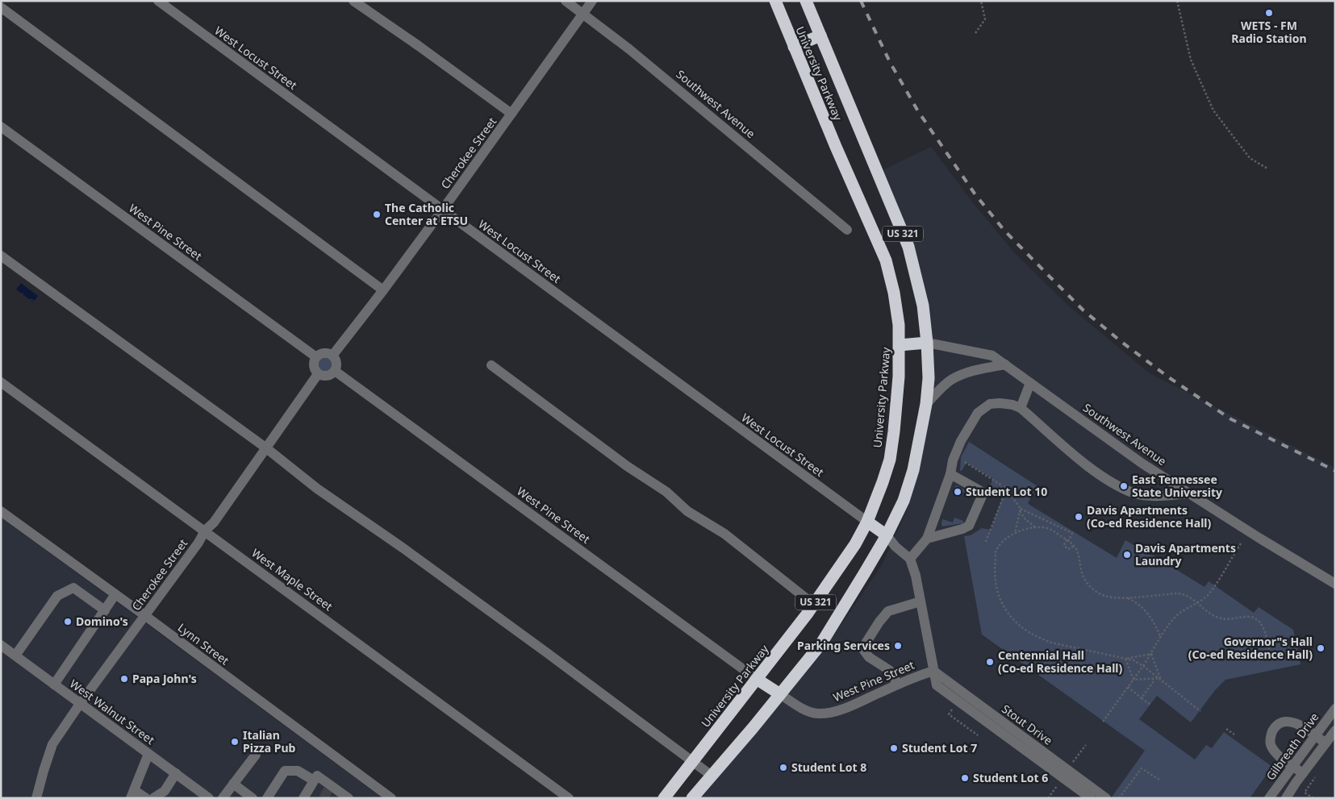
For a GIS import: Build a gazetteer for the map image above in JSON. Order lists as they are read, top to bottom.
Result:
{
  "streets": {
    "highway": ["University Parkway", "US 321"],
    "street": [
      "West Locust Street",
      "Southwest Avenue",
      "Cherokee Street",
      "West Pine Street",
      "West Maple Street",
      "Lynn Street",
      "West Walnut Street",
      "Stout Drive",
      "Gilbreath Drive"
    ]
  },
  "crossings": [
    ["West Locust Street", "University Parkway"],
    ["West Locust Street", "Cherokee Street"],
    ["University Parkway", "Southwest Avenue"],
    ["University Parkway", "West Pine Street"],
    ["Southwest Avenue", "Cherokee Street"],
    ["Cherokee Street", "West Pine Street"],
    ["Cherokee Street", "West Maple Street"],
    ["Cherokee Street", "Lynn Street"],
    ["Cherokee Street", "West Walnut Street"],
    ["West Pine Street", "Stout Drive"]
  ],
  "places": [
    "WETS - FM Radio Station",
    "The Catholic Center at ETSU",
    "East Tennessee State University",
    "Student Lot 10",
    "Davis Apartments (Co-ed Residence Hall)",
    "Davis Apartments Laundry",
    "Domino's",
    "Parking Services",
    "Governor\"s Hall (Co-ed Residence Hall)",
    "Centennial Hall (Co-ed Residence Hall)",
    "Papa John's",
    "Italian Pizza Pub",
    "Student Lot 7",
    "Student Lot 8",
    "Student Lot 6"
  ]
}
